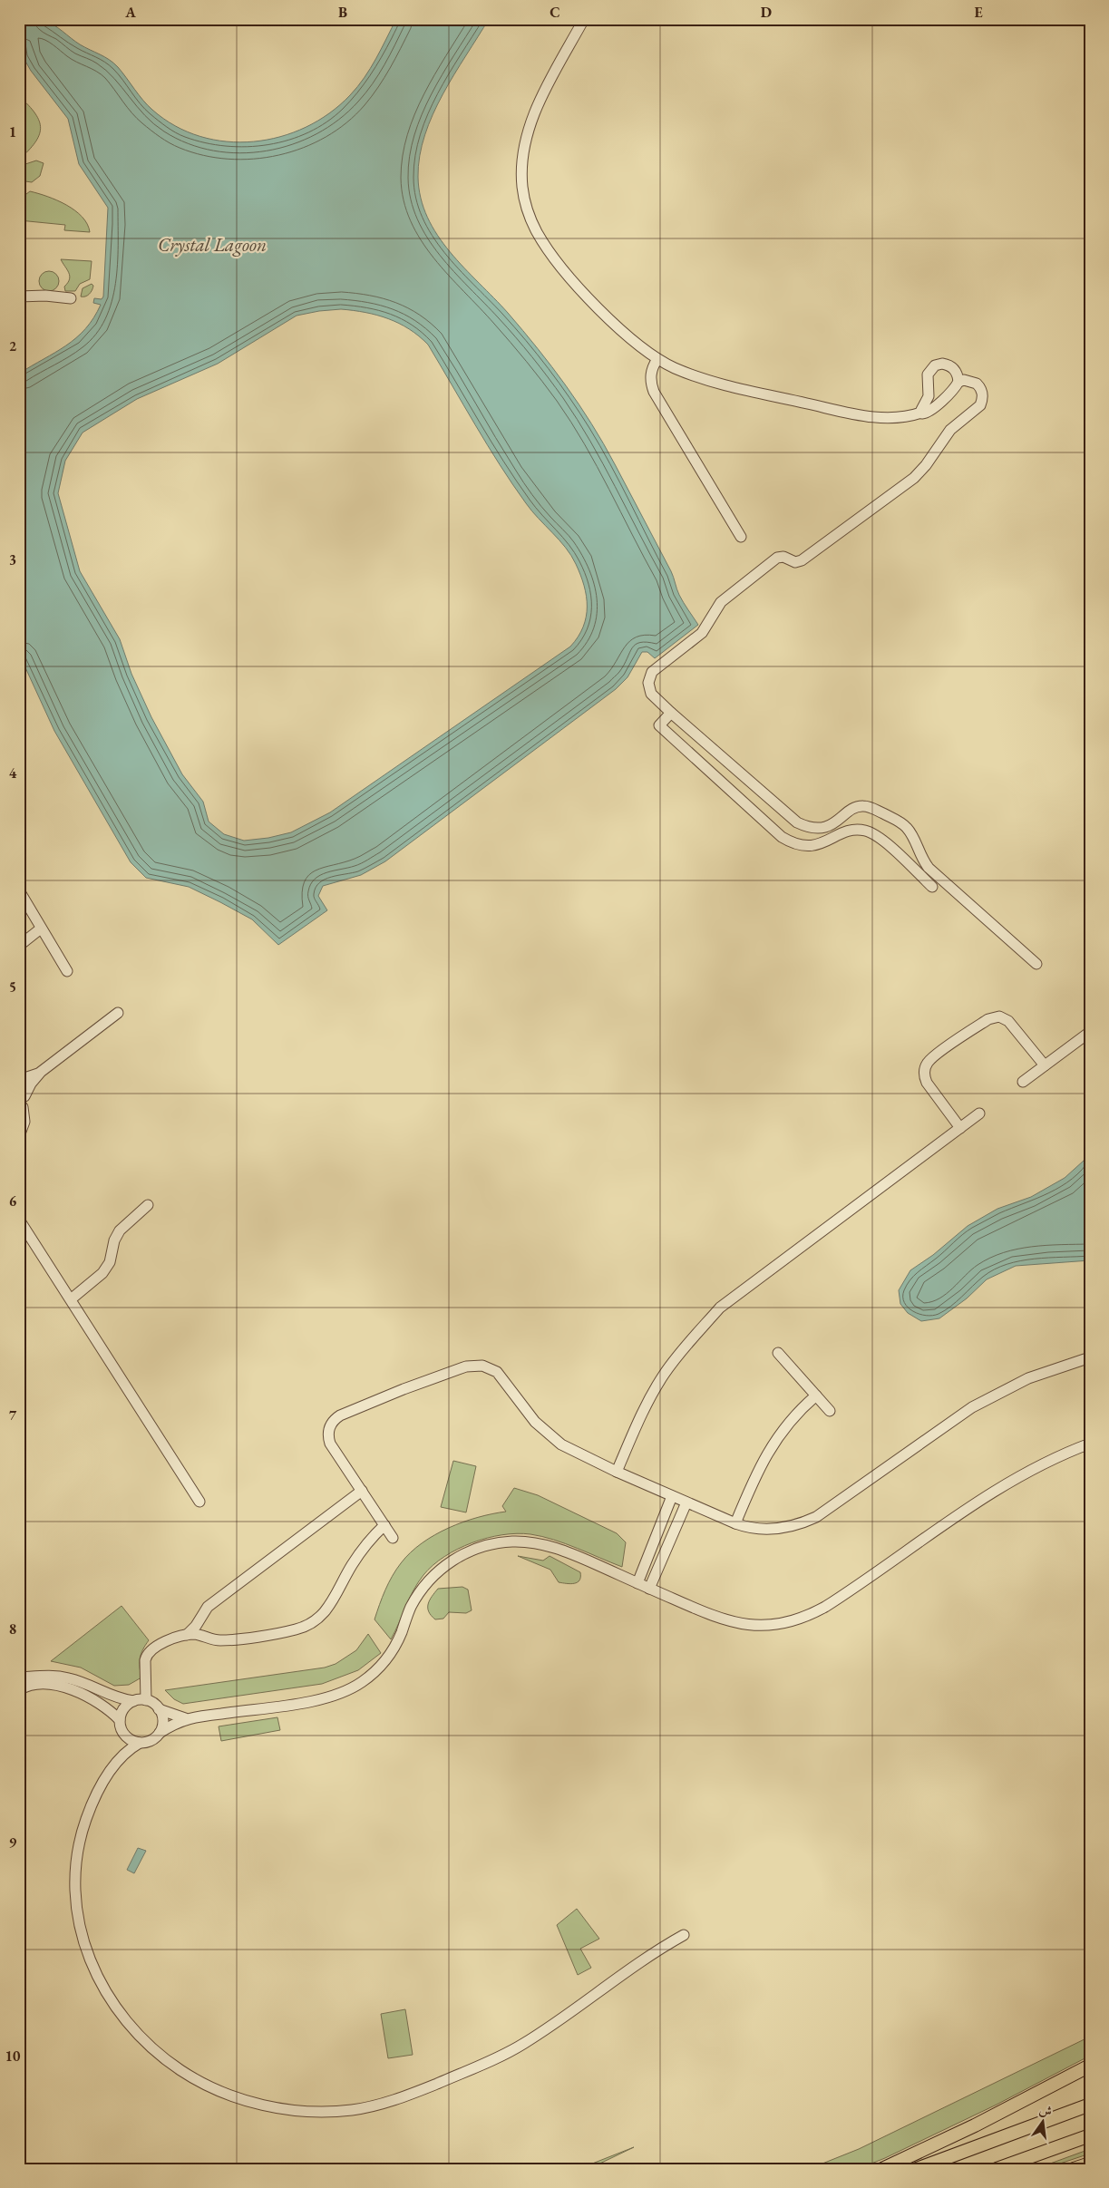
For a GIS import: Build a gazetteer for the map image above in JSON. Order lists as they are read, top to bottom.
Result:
{
  "water": ["Crystal Lagoon"],
  "north": "top",
  "grid": {
    "columns": [
      "A",
      "B",
      "C",
      "D",
      "E"
    ],
    "rows": [
      "1",
      "2",
      "3",
      "4",
      "5",
      "6",
      "7",
      "8",
      "9",
      "10"
    ]
  }
}
